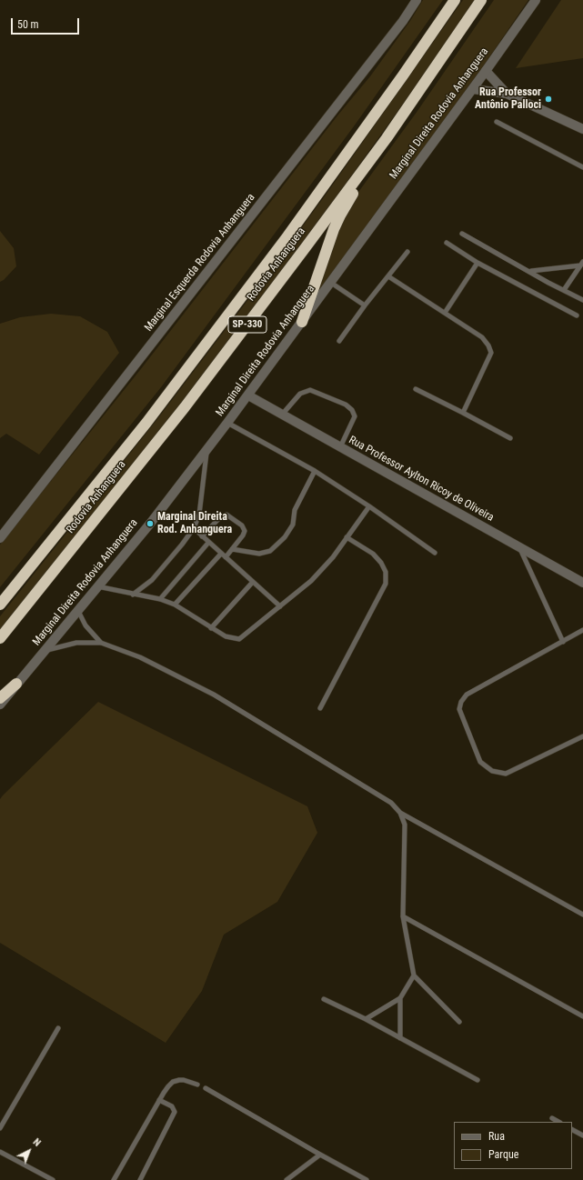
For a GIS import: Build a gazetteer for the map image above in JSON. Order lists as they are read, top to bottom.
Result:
{
  "streets": {
    "highway": ["Rodovia Anhanguera", "SP-330"],
    "street": ["Marginal Direita Rodovia Anhanguera", "Marginal Esquerda Rodovia Anhanguera", "Rua Professor Aylton Ricoy de Oliveira"]
  },
  "crossings": [
    ["Marginal Direita Rodovia Anhanguera", "Rua Professor Aylton Ricoy de Oliveira"]
  ],
  "places": ["Rua Professor Antônio Palloci", "Marginal Direita Rod. Anhanguera"],
  "legend": ["Rua", "Parque"],
  "scale_bar": "50 m",
  "north": "top right"
}
